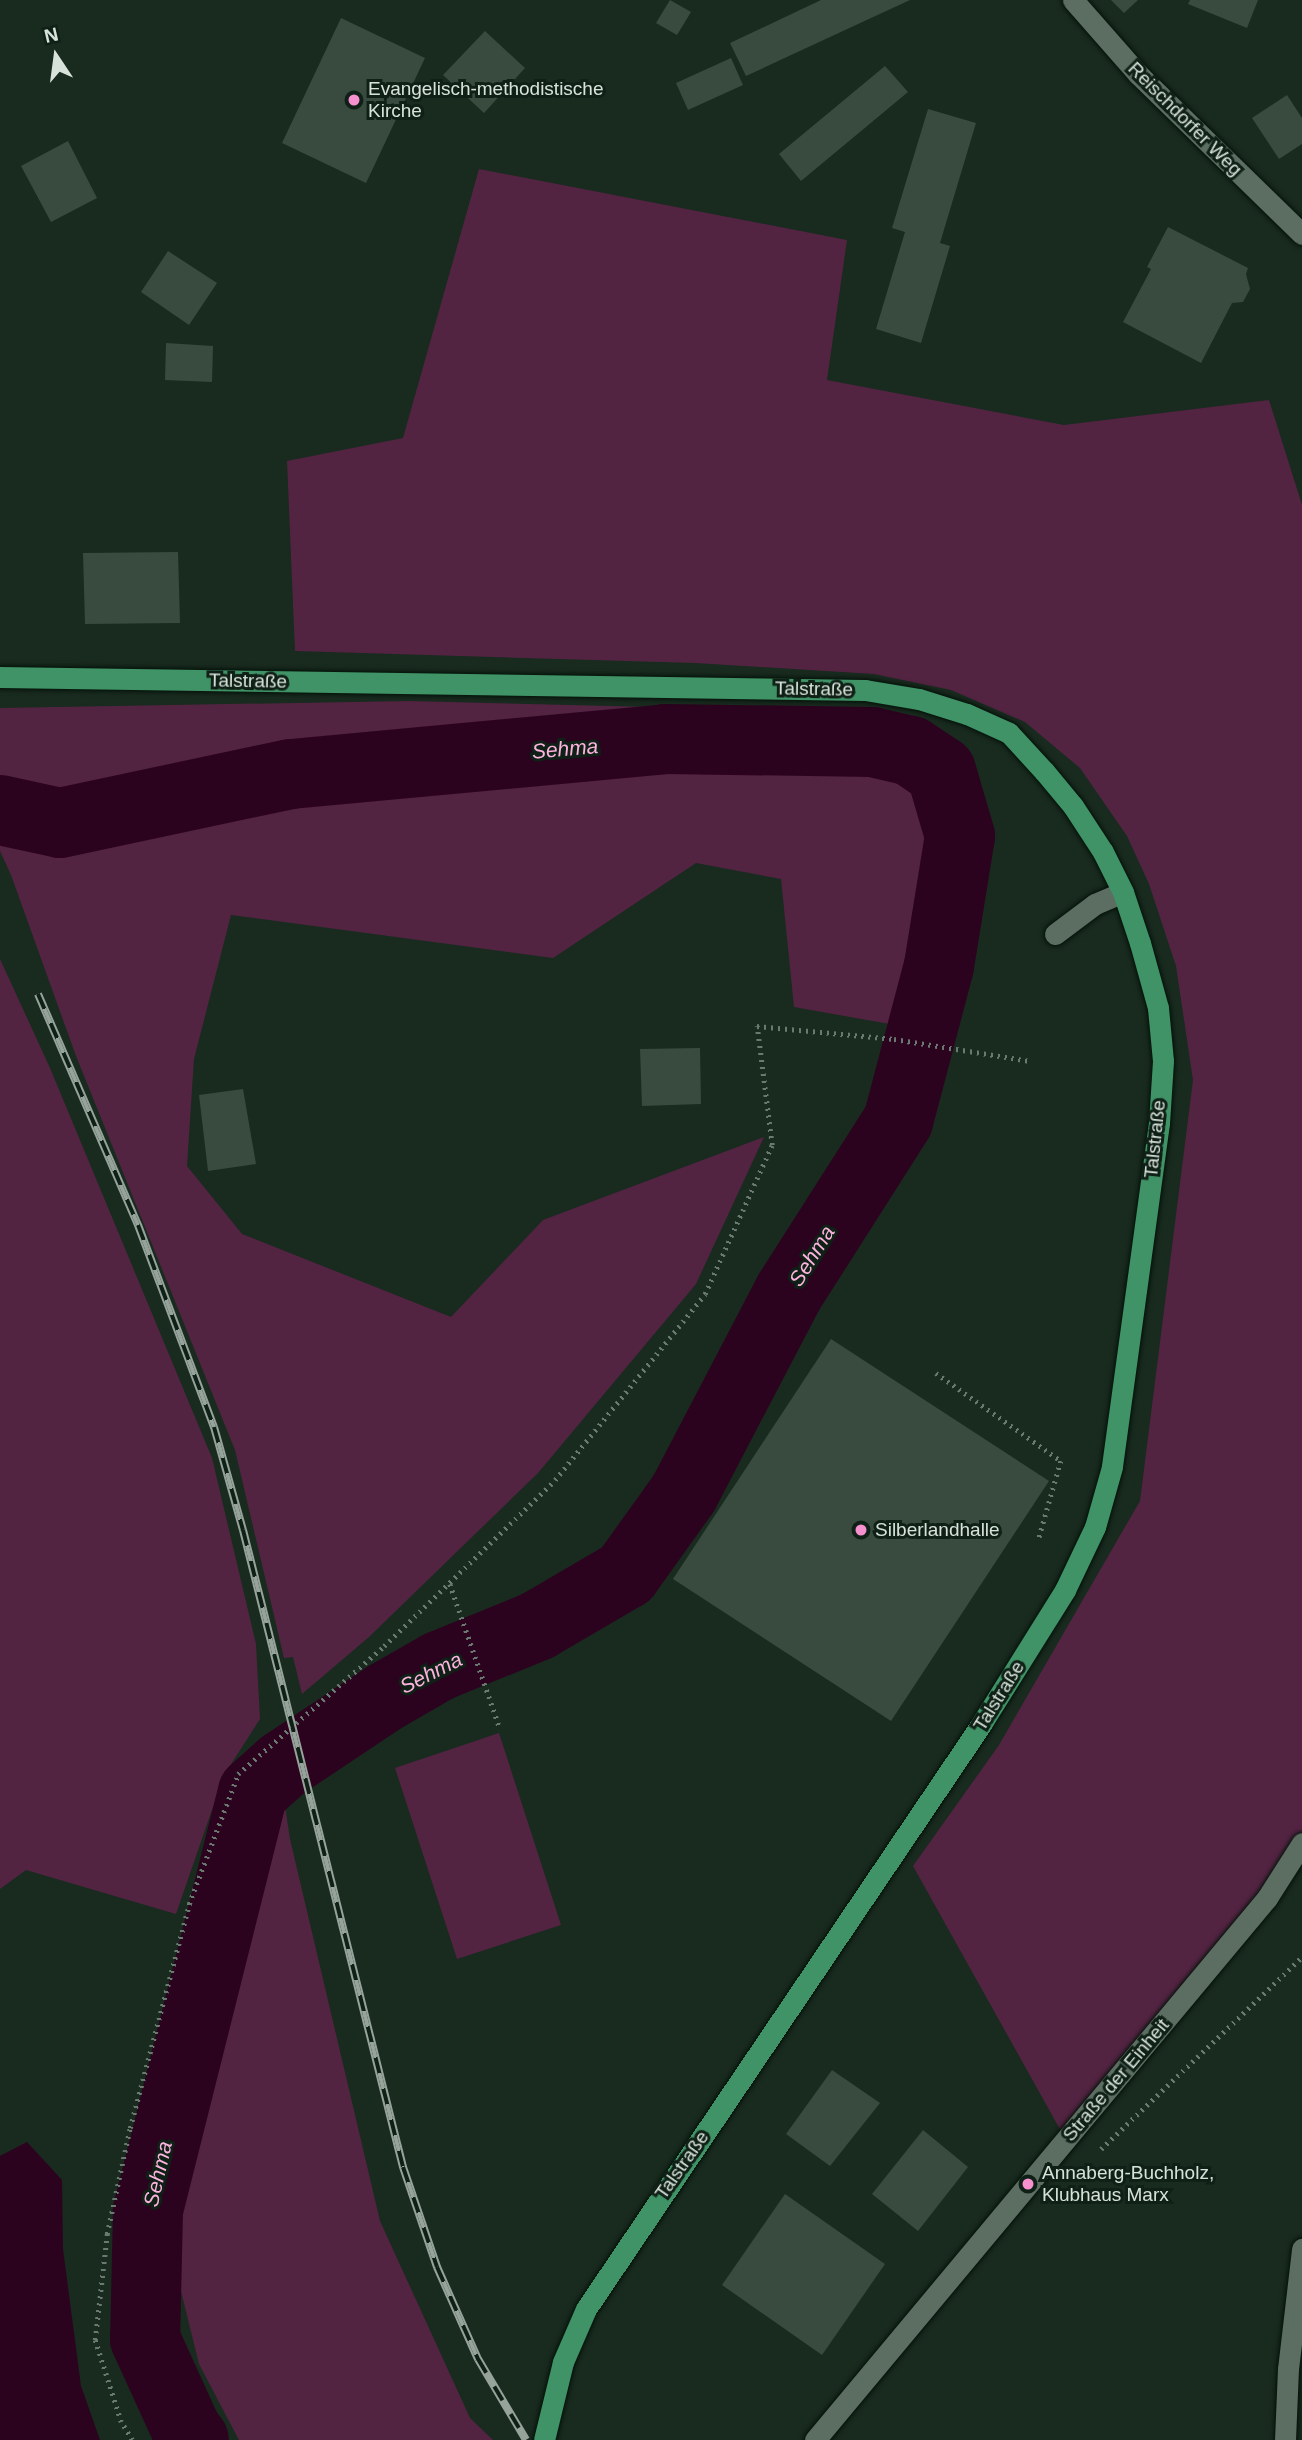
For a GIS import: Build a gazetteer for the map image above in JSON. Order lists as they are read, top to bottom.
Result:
{
  "streets": {
    "main road": ["Talstraße"],
    "street": ["Reischdorfer Weg", "Straße der Einheit"]
  },
  "water": ["Sehma"],
  "places": ["Evangelisch-methodistische Kirche", "Silberlandhalle", "Annaberg-Buchholz, Klubhaus Marx"],
  "north": "top"
}
